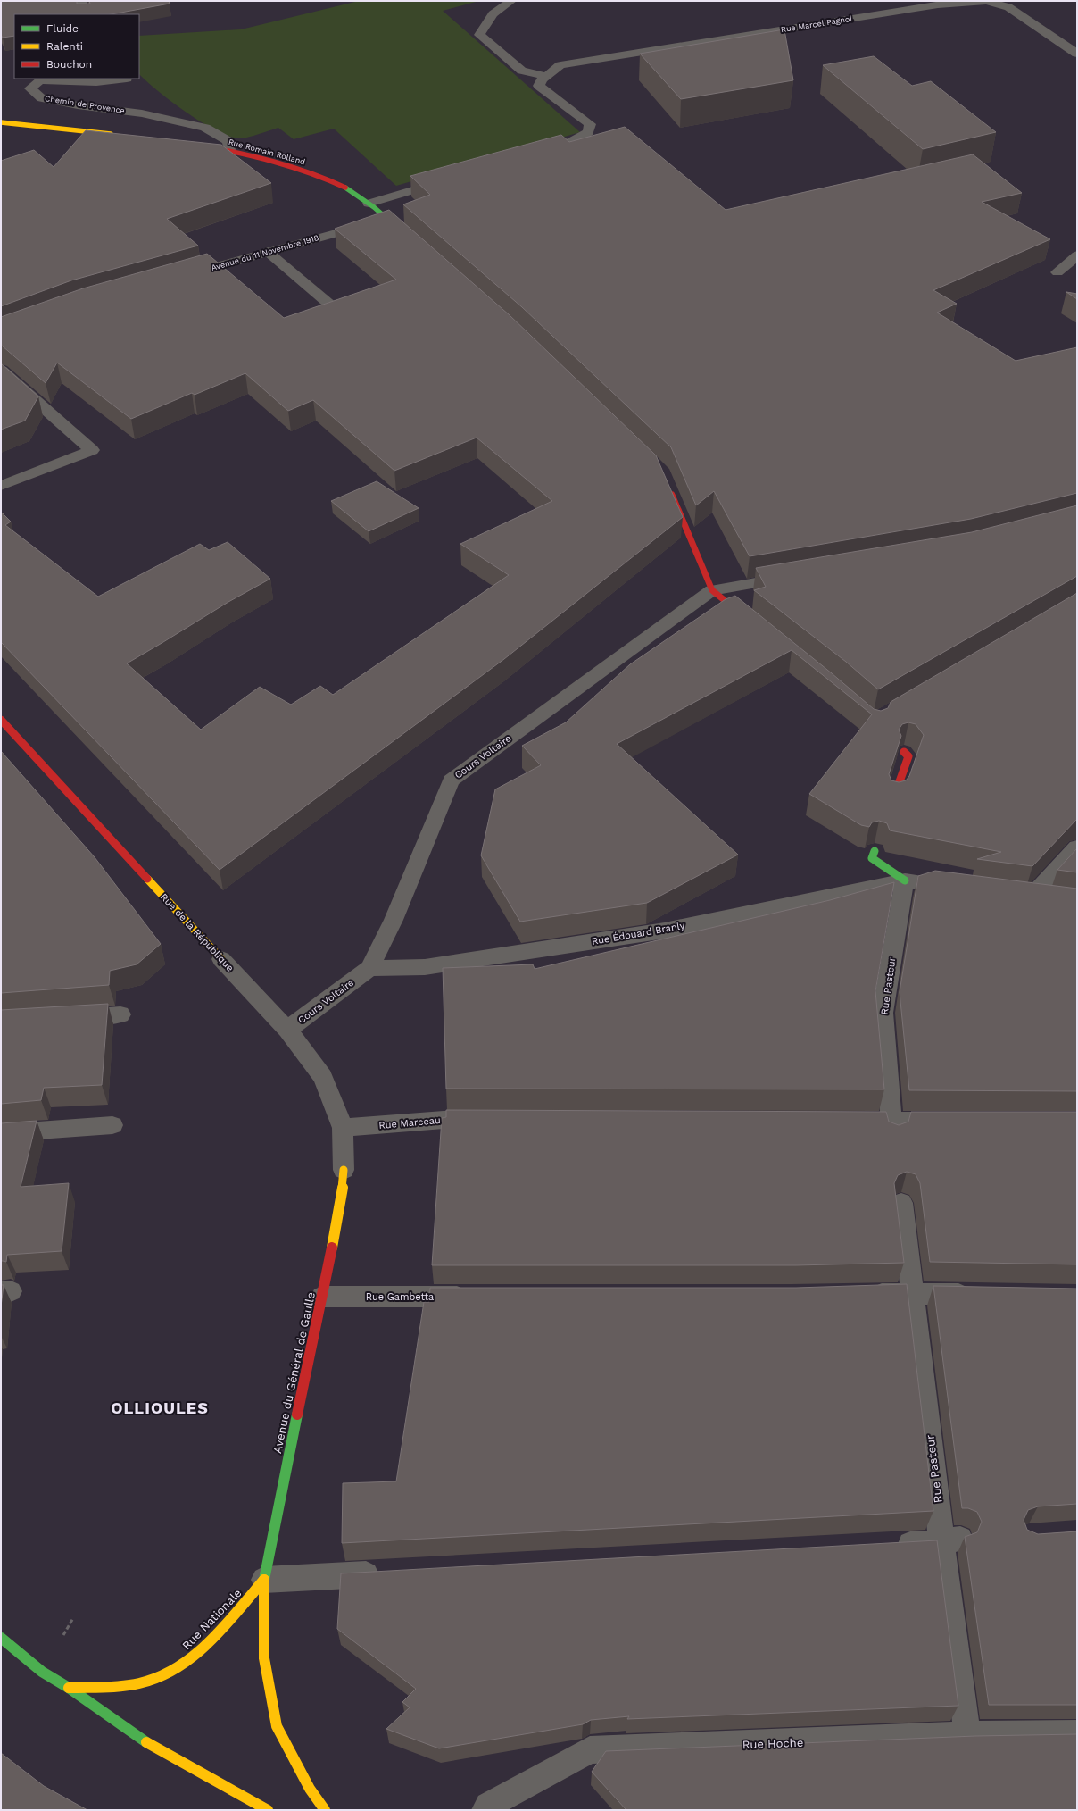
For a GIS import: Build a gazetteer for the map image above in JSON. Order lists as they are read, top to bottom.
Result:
{
  "streets": {
    "main road": [
      "Rue Romain Rolland",
      "Rue de la République",
      "Avenue du Général de Gaulle",
      "Rue Nationale"
    ],
    "street": [
      "Rue Marcel Pagnol",
      "Chemin de Provence",
      "Avenue du 11 Novembre 1918",
      "Cours Voltaire",
      "Rue Édouard Branly",
      "Rue Pasteur",
      "Rue Marceau",
      "Rue Gambetta",
      "Rue Hoche"
    ]
  },
  "crossings": [
    ["Chemin de Provence", "Rue Romain Rolland"],
    ["Rue Romain Rolland", "Avenue du 11 Novembre 1918"],
    ["Cours Voltaire", "Rue de la République"],
    ["Cours Voltaire", "Rue Édouard Branly"],
    ["Rue de la République", "Rue Marceau"],
    ["Rue de la République", "Avenue du Général de Gaulle"],
    ["Rue Édouard Branly", "Rue Pasteur"],
    ["Rue Pasteur", "Rue Hoche"],
    ["Rue Gambetta", "Avenue du Général de Gaulle"],
    ["Avenue du Général de Gaulle", "Rue Nationale"]
  ],
  "districts": ["OLLIOULES"],
  "legend": ["Fluide", "Ralenti", "Bouchon"]
}
